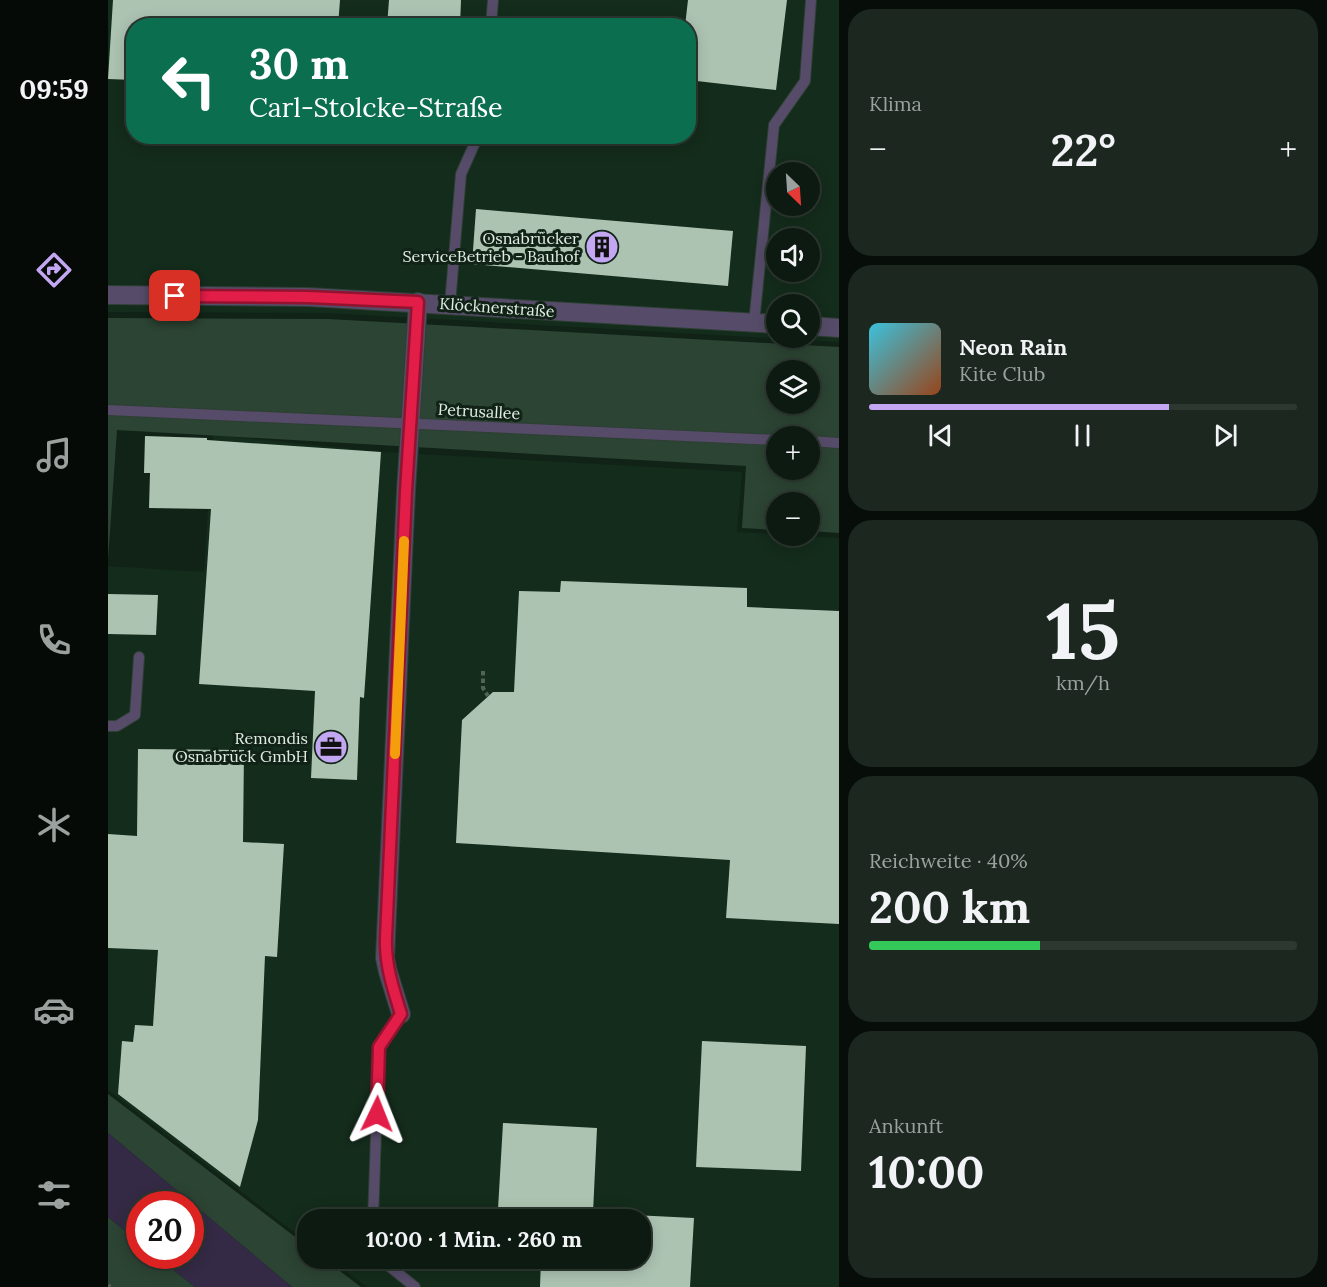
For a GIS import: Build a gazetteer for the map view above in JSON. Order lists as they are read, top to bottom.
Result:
{
  "streets": {
    "street": ["Klöcknerstraße"],
    "lane": ["Petrusallee"]
  },
  "places": {
    "building": ["Osnabrücker ServiceBetrieb - Bauhof"],
    "office": ["Remondis Osnabrück GmbH"]
  },
  "north": "bottom right",
  "page": {
    "tabs": "09:59",
    "tile": [
      "Klima",
      ["15", "km/h"],
      ["Reichweite · 40%", "200 km"],
      ["Ankunft", "10:00"]
    ],
    "turn": ["30 m", "Carl-Stolcke-Straße"],
    "heat": ["−", "22°", "+"],
    "map_buttons": ["+", "−"],
    "song": ["Neon Rain", "Kite Club"],
    "limit": "20",
    "trip": "10:00 · 1 Min. · 260 m"
  }
}
